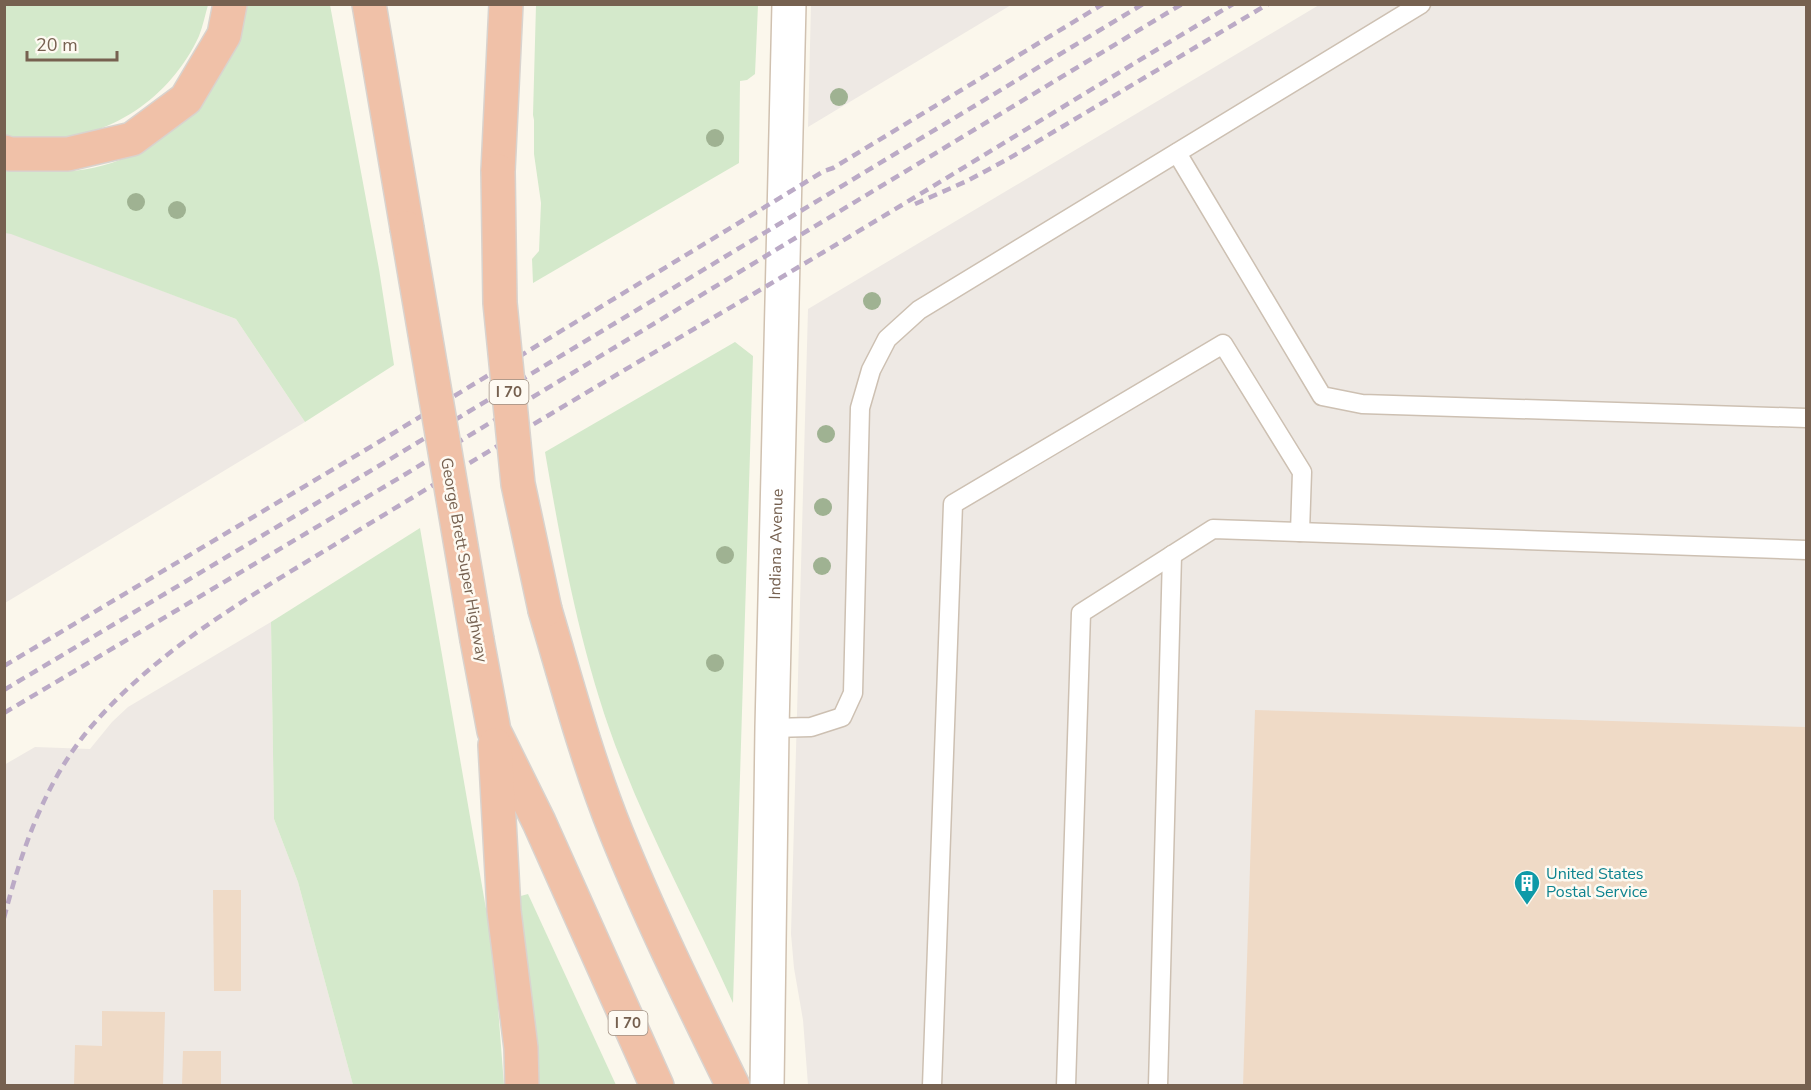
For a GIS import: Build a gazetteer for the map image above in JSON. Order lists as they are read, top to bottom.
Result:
{
  "streets": {
    "highway": ["I 70", "George Brett Super Highway"],
    "street": ["Indiana Avenue"]
  },
  "places": {
    "building": ["United States Postal Service"]
  },
  "scale_bar": "20 m"
}
